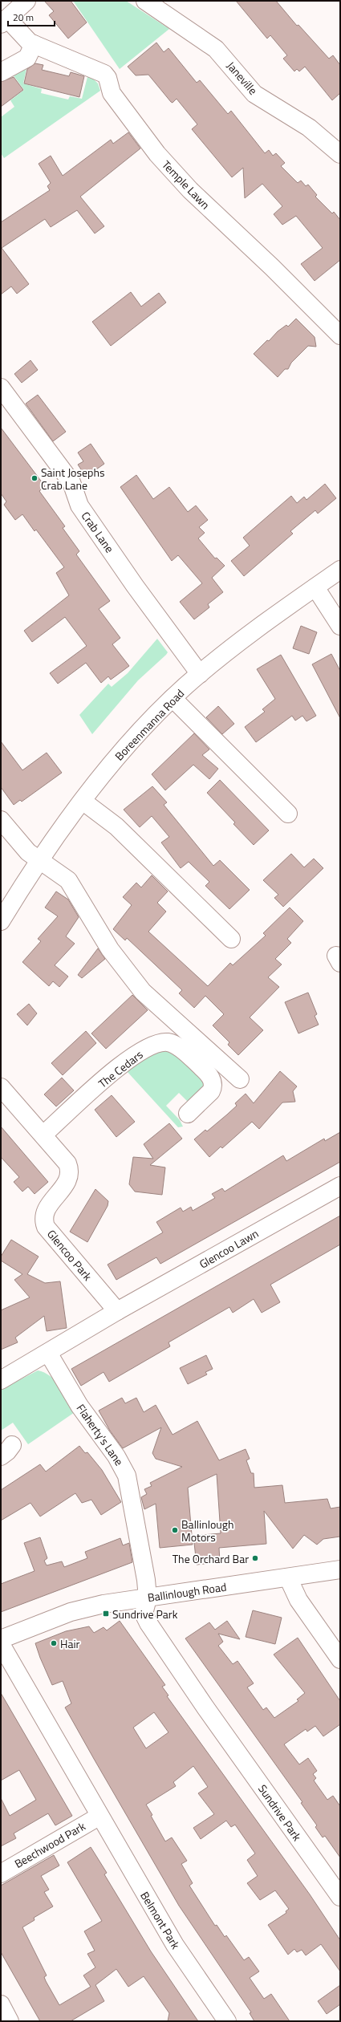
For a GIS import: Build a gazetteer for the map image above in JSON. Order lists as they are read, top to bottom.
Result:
{
  "streets": {
    "street": [
      "Janeville",
      "Temple Lawn",
      "Crab Lane",
      "Boreenmanna Road",
      "The Cedars",
      "Glencoo Lawn",
      "Glencoo Park",
      "Flaherty's Lane",
      "Ballinlough Road",
      "Sundrive Park",
      "Beechwood Park",
      "Belmont Park"
    ]
  },
  "crossings": [
    ["Crab Lane", "Boreenmanna Road"],
    ["The Cedars", "Glencoo Park"],
    ["Glencoo Lawn", "Glencoo Park"],
    ["Flaherty's Lane", "Ballinlough Road"],
    ["Flaherty's Lane", "Sundrive Park"],
    ["Ballinlough Road", "Sundrive Park"],
    ["Beechwood Park", "Belmont Park"]
  ],
  "places": {
    "other": [
      "Saint Josephs Crab Lane",
      "Ballinlough Motors",
      "The Orchard Bar",
      "Hair"
    ],
    "transit": ["Sundrive Park"]
  },
  "scale_bar": "20 m"
}
